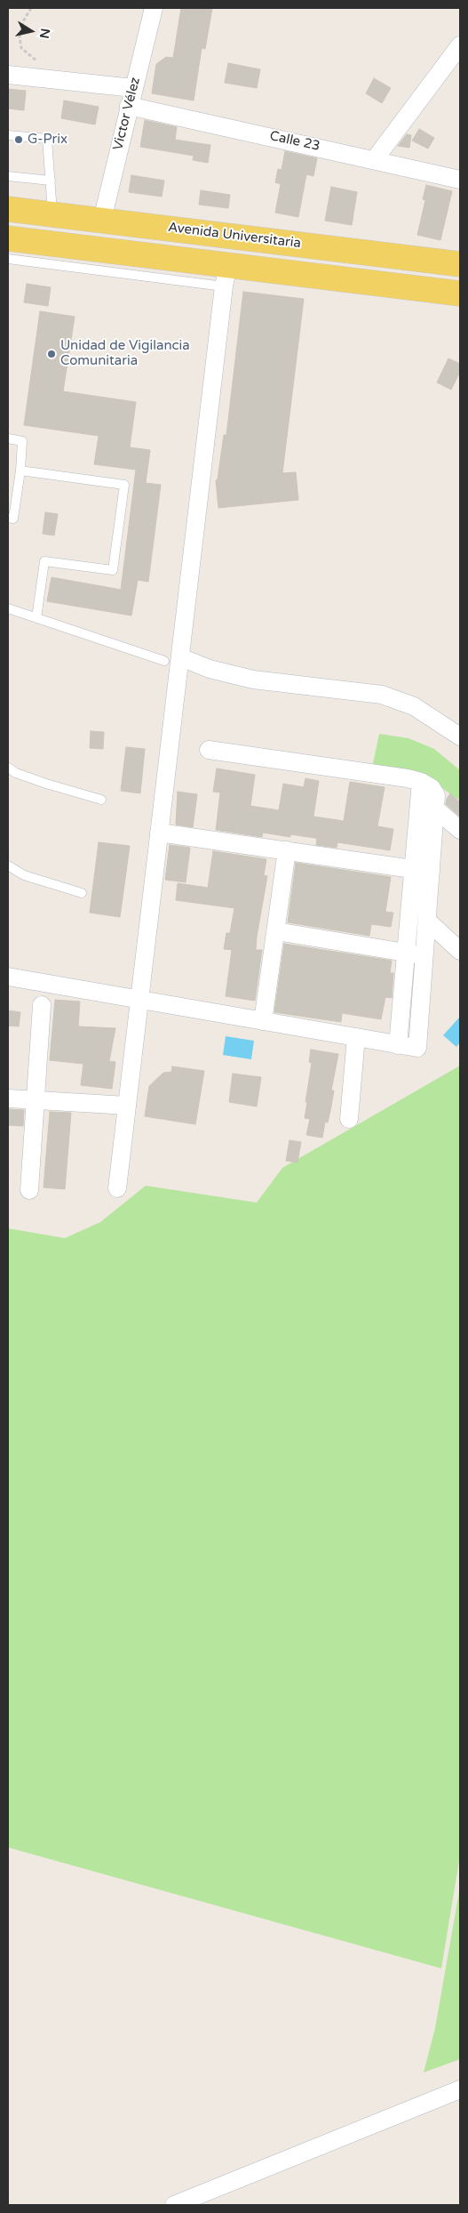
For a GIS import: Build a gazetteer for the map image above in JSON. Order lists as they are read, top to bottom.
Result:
{
  "streets": {
    "main road": ["Avenida Universitaria"],
    "street": ["Victor Vélez", "Calle 23"]
  },
  "crossings": [
    ["Victor Vélez", "Calle 23"],
    ["Victor Vélez", "Avenida Universitaria"]
  ],
  "places": ["G-Prix", "Unidad de Vigilancia Comunitaria"],
  "north": "right"
}
